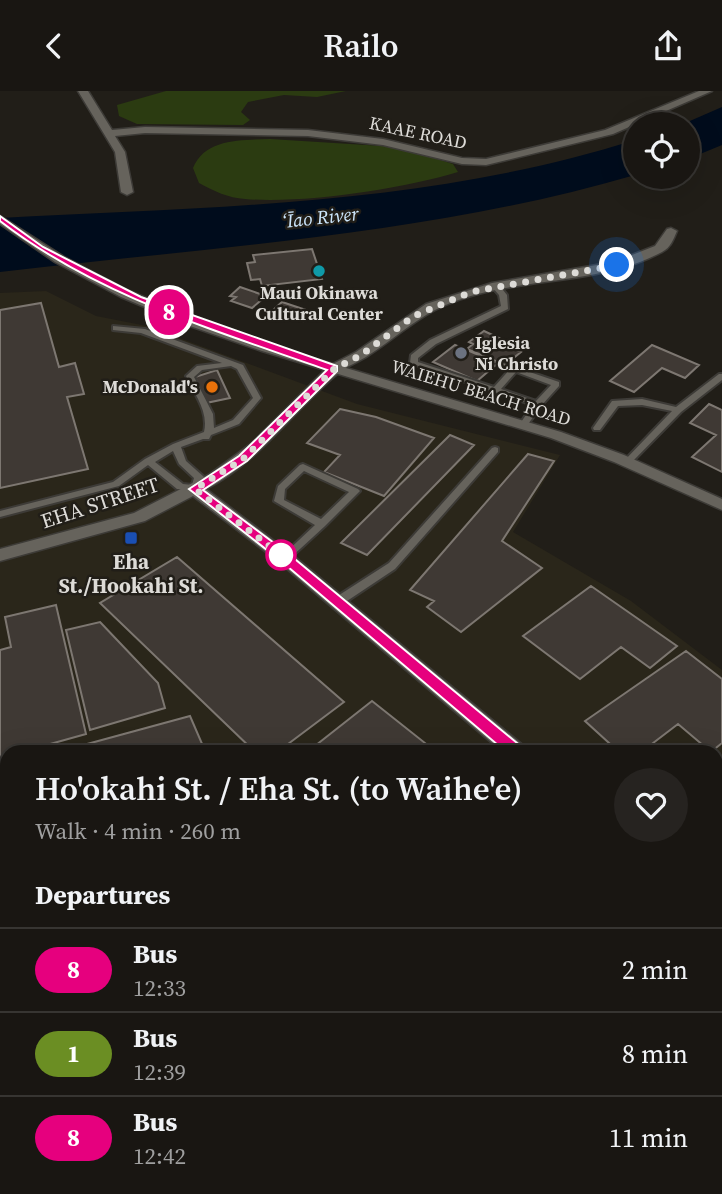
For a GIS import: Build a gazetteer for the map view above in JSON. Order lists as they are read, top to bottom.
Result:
{
  "streets": {
    "street": ["KAAE ROAD", "WAIEHU BEACH ROAD", "EHA STREET"]
  },
  "crossings": [
    ["WAIEHU BEACH ROAD", "EHA STREET"]
  ],
  "water": ["ʻĪao River"],
  "places": {
    "other": ["Maui Okinawa Cultural Center", "Iglesia Ni Christo", "McDonald's"],
    "transit": ["Eha St./Hookahi St."]
  },
  "lines": ["bus line 8"],
  "page": {
    "header": "Railo",
    "on_map": "8",
    "heading": [
      ["Ho'okahi St. / Eha St. (to Waihe'e)", "Walk · 4 min · 260 m"],
      "Departures"
    ],
    "list": [
      {
        "mark": "8",
        "name": "Bus",
        "note": "12:33",
        "value": "2 min"
      },
      {
        "mark": "1",
        "name": "Bus",
        "note": "12:39",
        "value": "8 min"
      },
      {
        "mark": "8",
        "name": "Bus",
        "note": "12:42",
        "value": "11 min"
      }
    ]
  }
}
